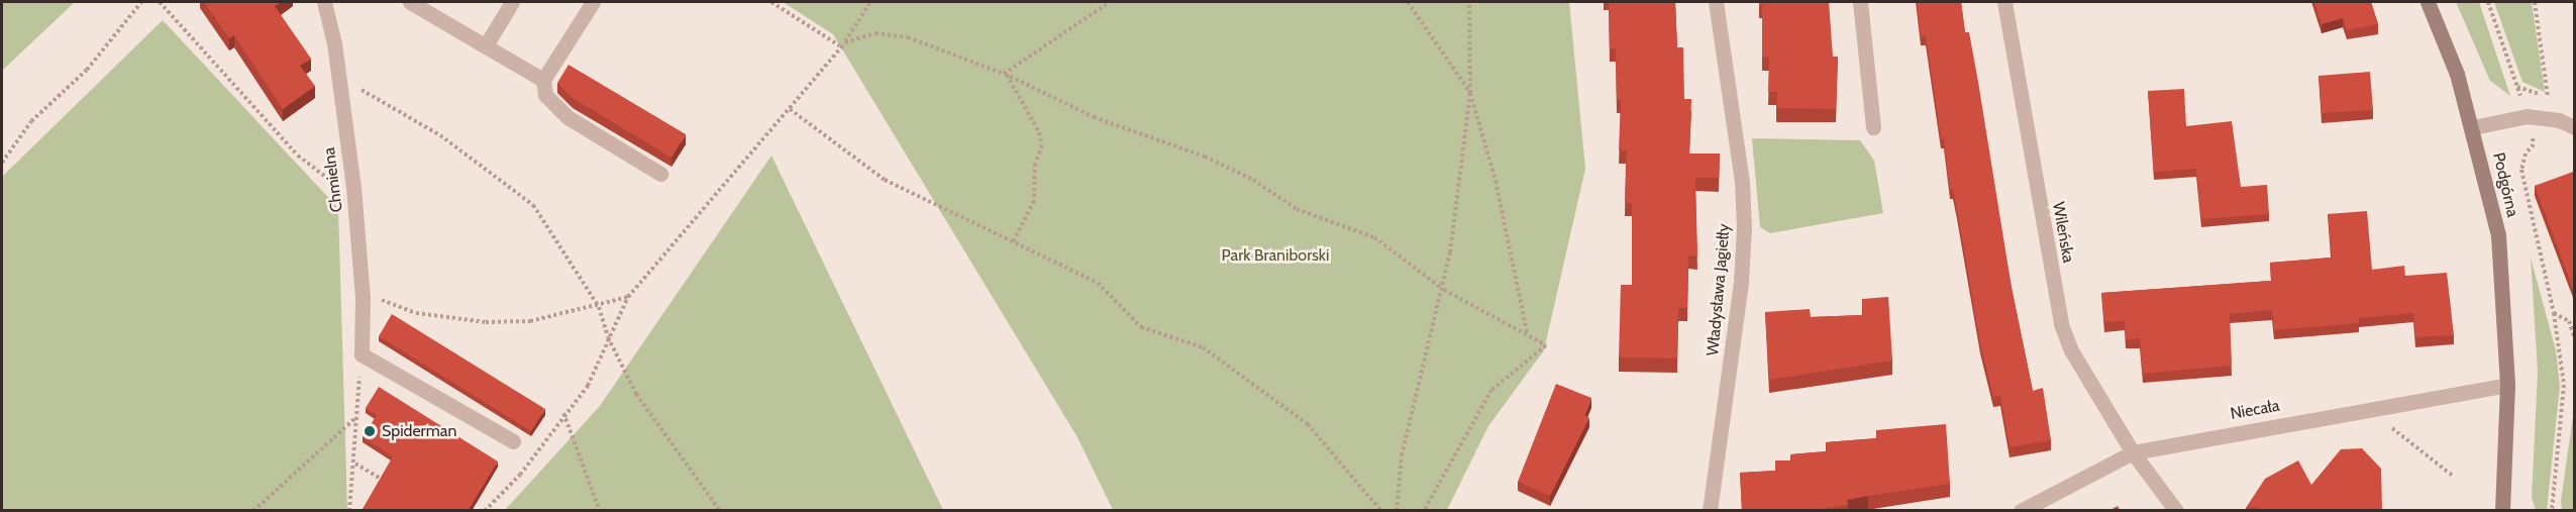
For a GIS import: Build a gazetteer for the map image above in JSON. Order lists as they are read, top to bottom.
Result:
{
  "streets": {
    "street": [
      "Chmielna",
      "Podgórna",
      "Wileńska",
      "Władysława Jagiełły",
      "Niecała"
    ]
  },
  "crossings": [
    ["Podgórna", "Niecała"],
    ["Wileńska", "Niecała"]
  ],
  "parks": ["Park Braniborski"],
  "places": ["Spiderman"]
}
